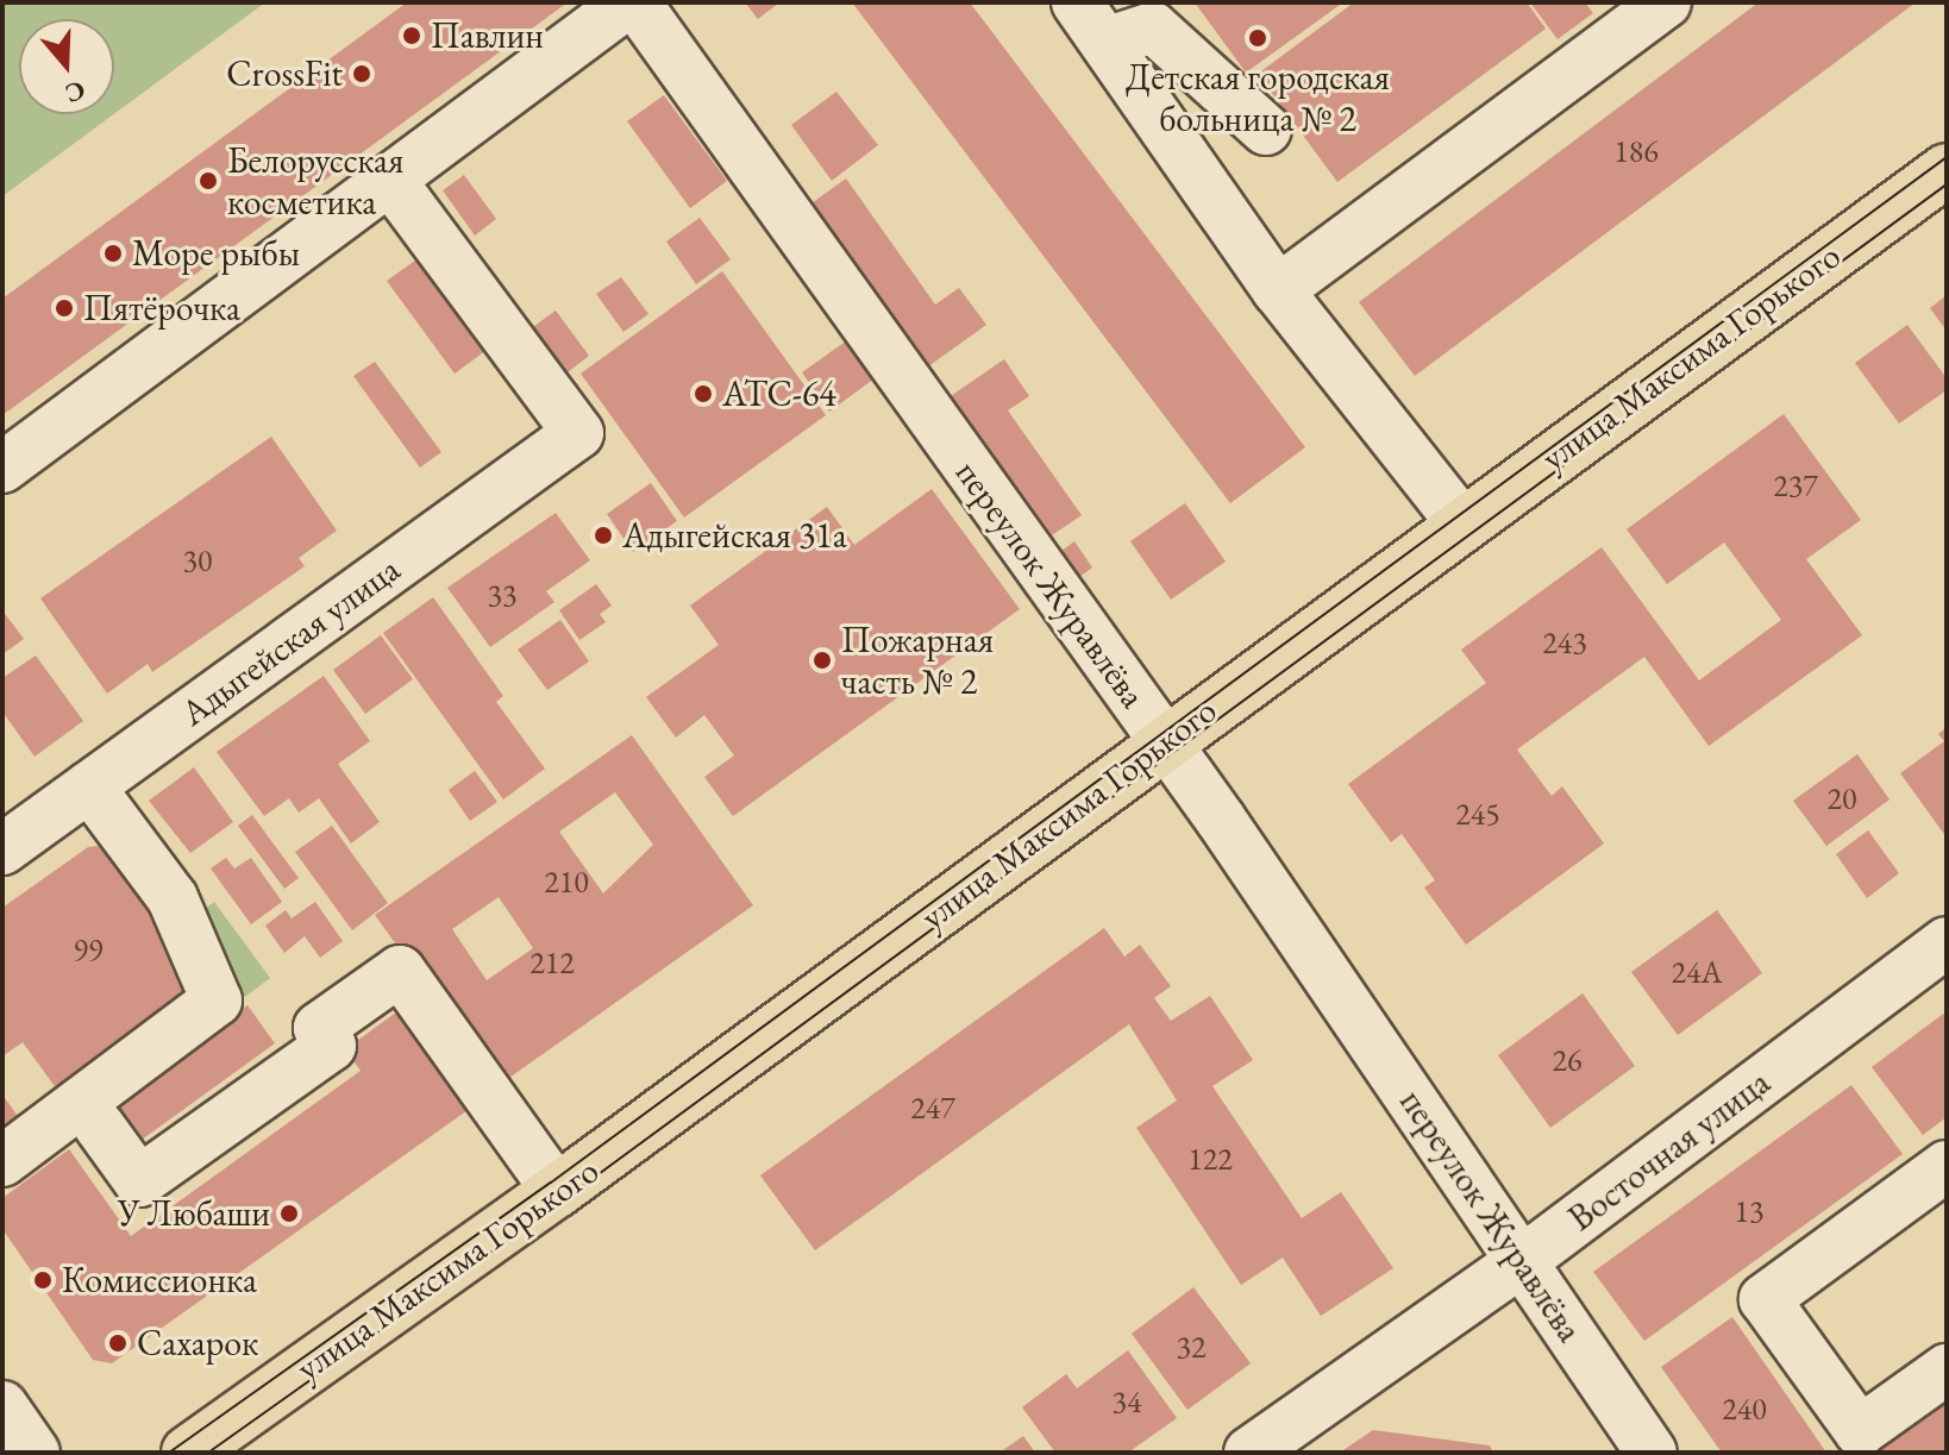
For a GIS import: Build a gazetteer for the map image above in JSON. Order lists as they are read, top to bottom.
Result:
{
  "streets": {
    "main road": ["улица Максима Горького"],
    "street": ["переулок Журавлёва", "Адыгейская улица", "Восточная улица"]
  },
  "crossings": [
    ["улица Максима Горького", "переулок Журавлёва"],
    ["переулок Журавлёва", "Восточная улица"]
  ],
  "places": [
    "Павлин",
    "Детская городская больница № 2",
    "CrossFit",
    "Белорусская косметика",
    "Море рыбы",
    "Пятёрочка",
    "АТС-64",
    "Адыгейская 31а",
    "Пожарная часть № 2",
    "У Любаши",
    "Комиссионка",
    "Сахарок"
  ],
  "house_numbers": [
    "186",
    "237",
    "30",
    "33",
    "243",
    "20",
    "245",
    "210",
    "99",
    "212",
    "24А",
    "26",
    "247",
    "122",
    "13",
    "32",
    "34",
    "240"
  ],
  "north": "bottom"
}
